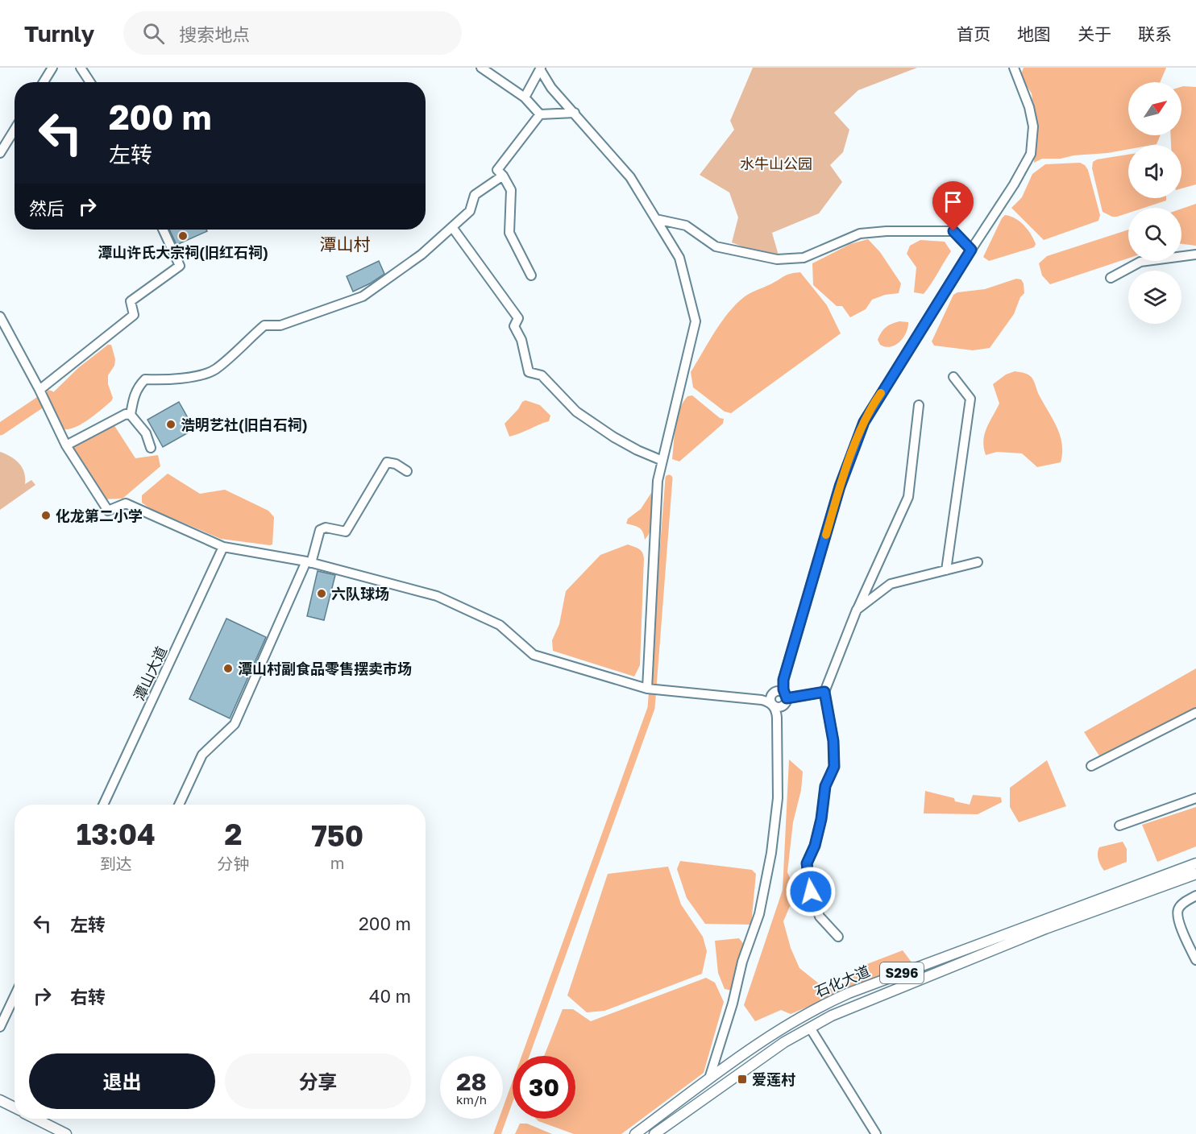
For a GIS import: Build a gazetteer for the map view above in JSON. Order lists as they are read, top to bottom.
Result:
{
  "streets": {
    "main road": ["S296", "石化大道"],
    "street": ["潭山大道"]
  },
  "districts": ["潭山村"],
  "parks": ["水牛山公园"],
  "places": {
    "other": [
      "潭山许氏大宗祠(旧红石祠)",
      "浩明艺社(旧白石祠)",
      "化龙第二小学",
      "六队球场",
      "潭山村副食品零售摆卖市场"
    ],
    "transit": ["爱莲村"]
  },
  "north": "top right",
  "page": {
    "header": "Turnly",
    "search": "搜索地点",
    "nav": [
      "首页",
      "地图",
      "关于",
      "联系"
    ],
    "turn": ["200 m", "左转"],
    "then": "然后",
    "eta": [
      "13:04",
      "到达",
      "2",
      "分钟",
      "750",
      "m"
    ],
    "list": [
      {
        "name": "左转",
        "value": "200 m"
      },
      {
        "name": "右转",
        "value": "40 m"
      }
    ],
    "buttons": ["退出", "分享"],
    "speed": "28 km/h",
    "limit": "30"
  }
}
